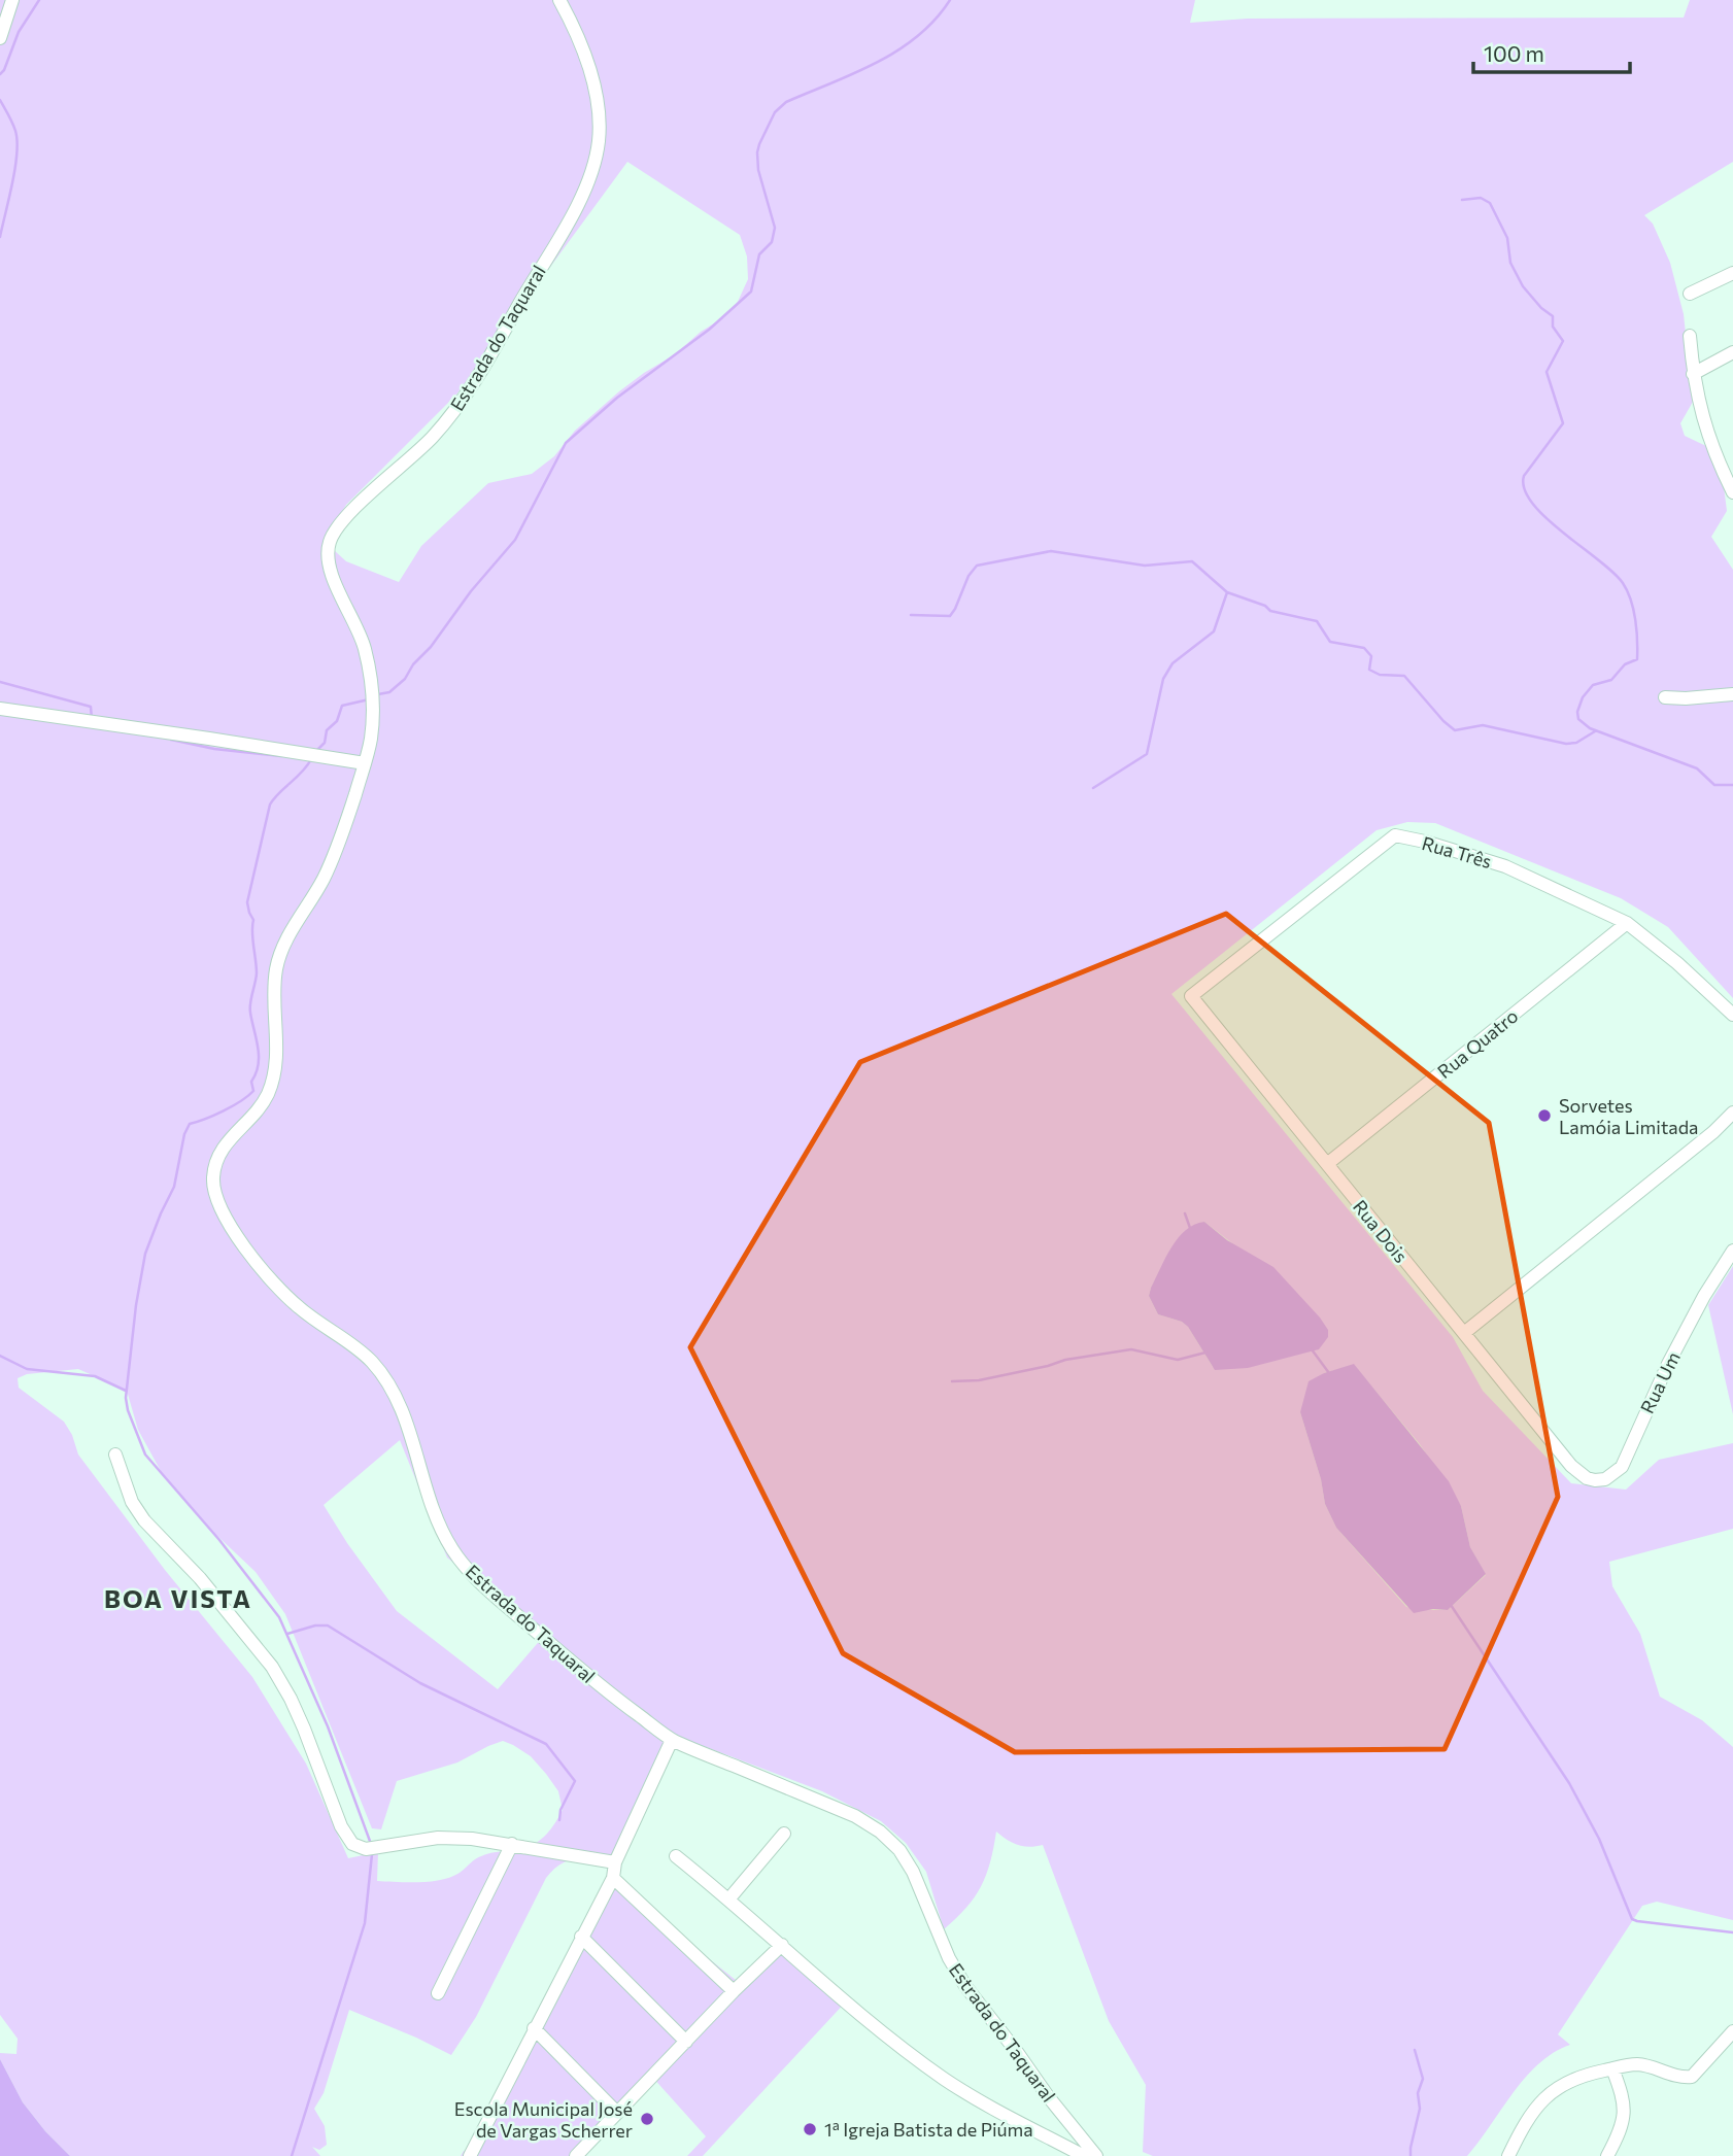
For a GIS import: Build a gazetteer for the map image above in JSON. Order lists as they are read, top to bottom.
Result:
{
  "streets": {
    "street": [
      "Estrada do Taquaral",
      "Rua Três",
      "Rua Quatro",
      "Rua Dois",
      "Rua Um"
    ]
  },
  "crossings": [
    ["Rua Três", "Rua Quatro"],
    ["Rua Três", "Rua Dois"],
    ["Rua Quatro", "Rua Dois"],
    ["Rua Dois", "Rua Um"]
  ],
  "districts": ["BOA VISTA"],
  "places": ["Sorvetes Lamóia Limitada", "Escola Municipal José de Vargas Scherrer", "1ª Igreja Batista de Piúma"],
  "scale_bar": "100 m"
}
